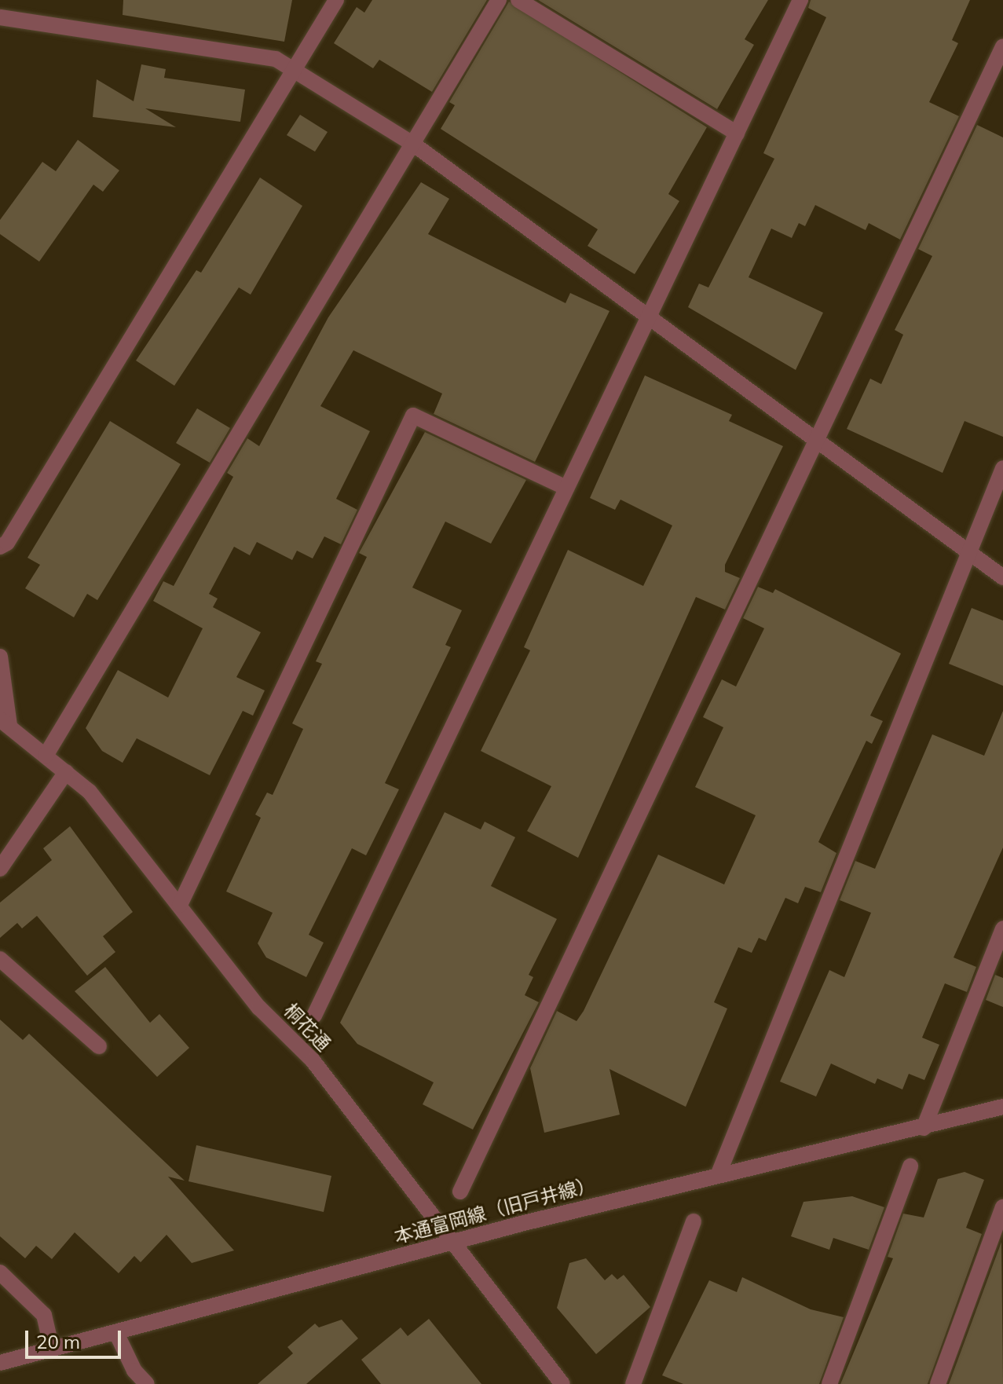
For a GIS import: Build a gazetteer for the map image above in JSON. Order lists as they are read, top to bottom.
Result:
{
  "streets": {
    "street": ["桐花通", "本通富岡線（旧戸井線）"]
  },
  "crossings": [
    ["桐花通", "本通富岡線（旧戸井線）"]
  ],
  "scale_bar": "20 m"
}
